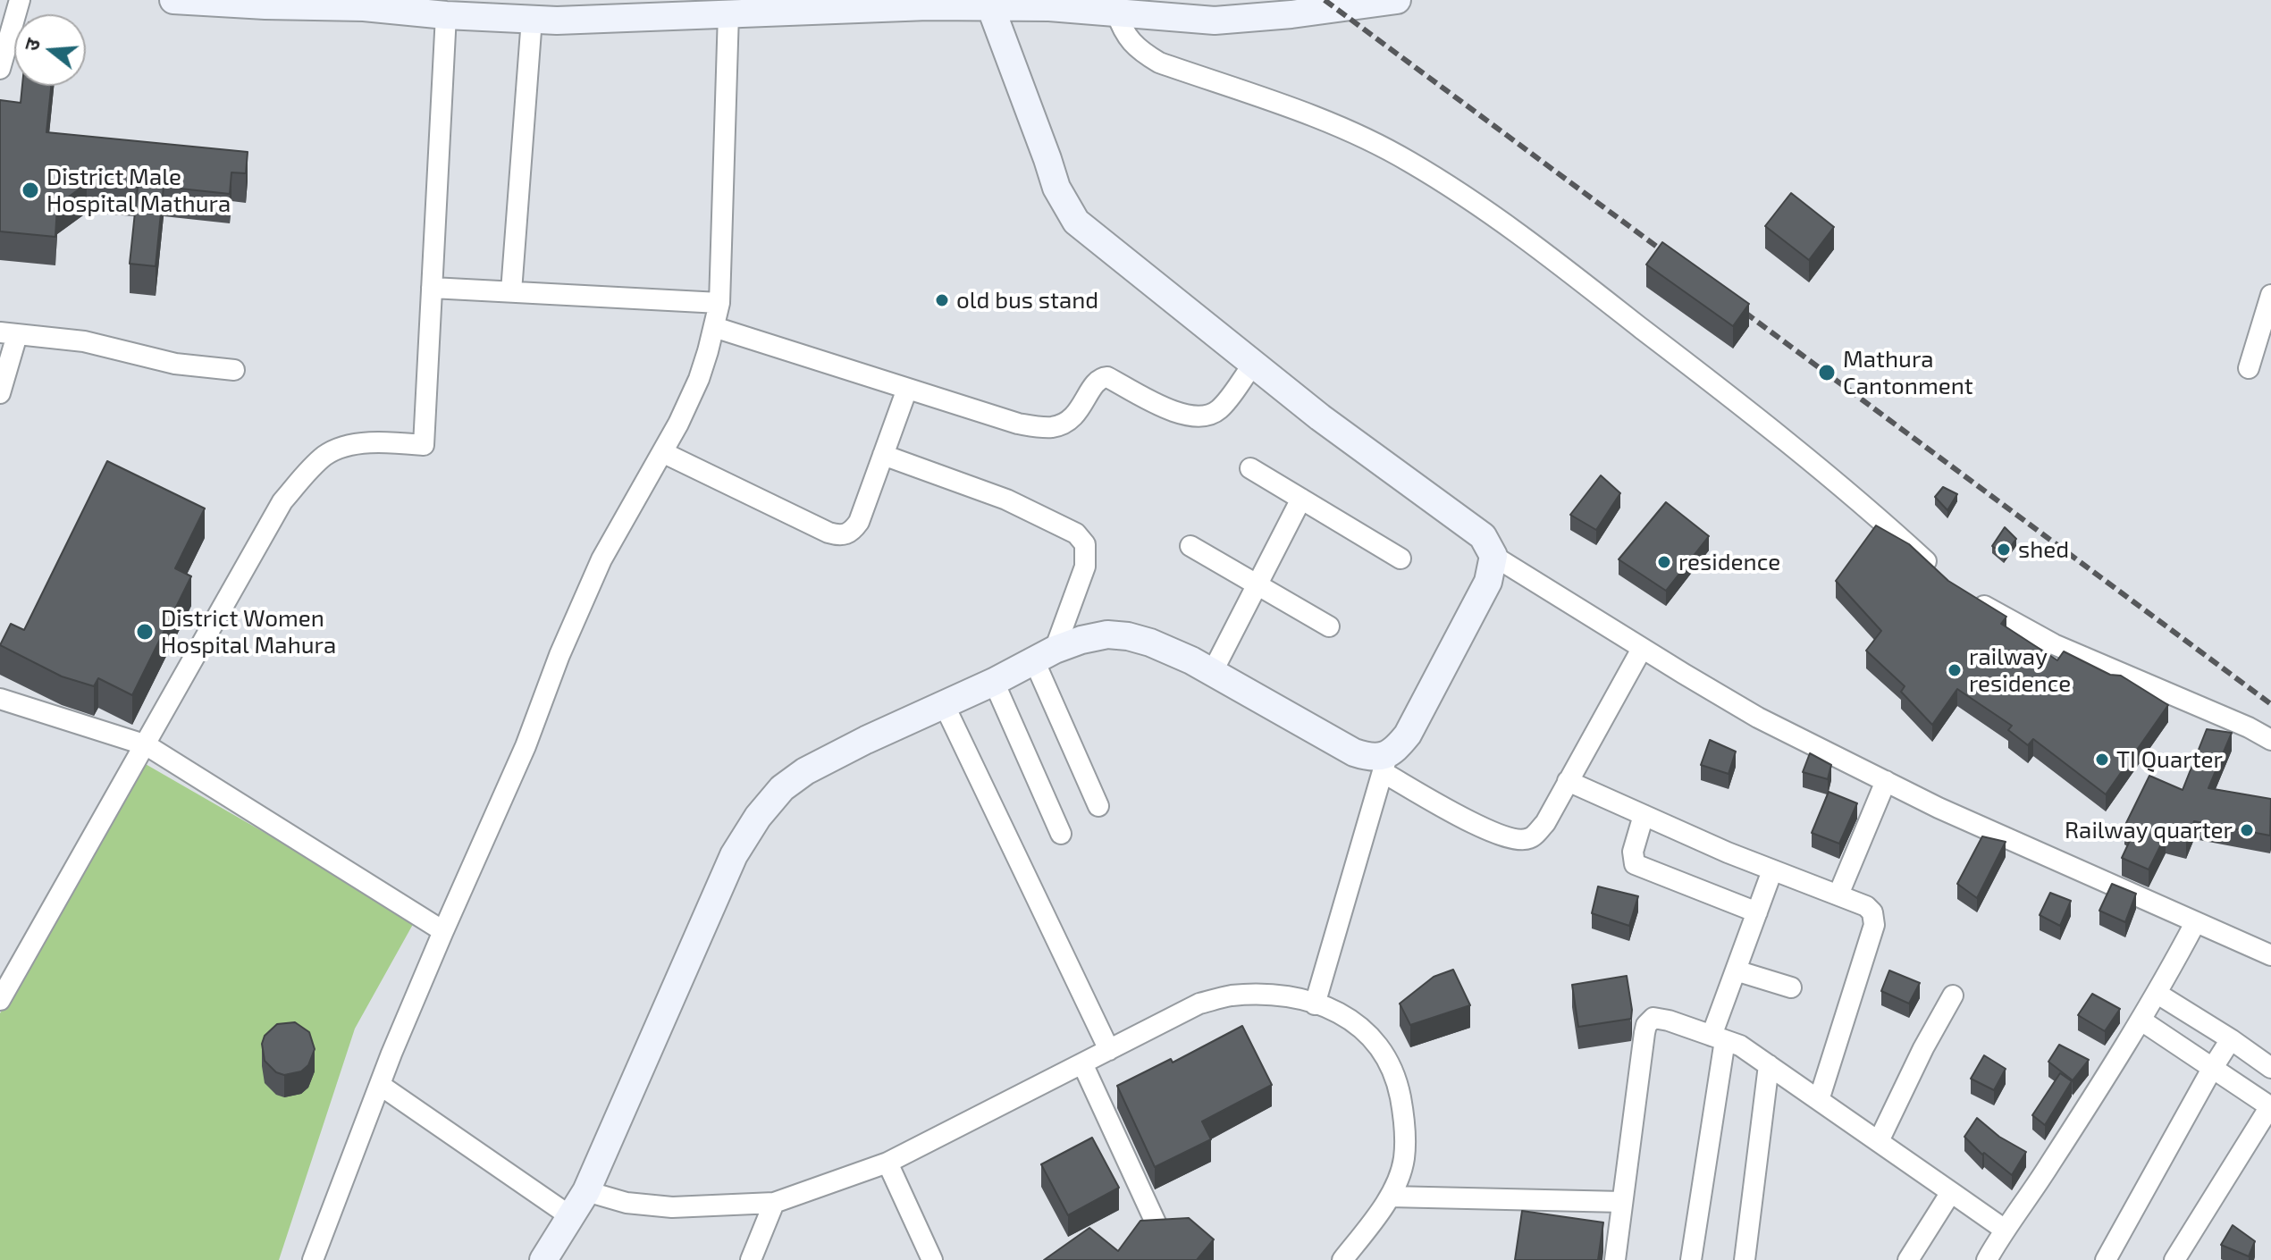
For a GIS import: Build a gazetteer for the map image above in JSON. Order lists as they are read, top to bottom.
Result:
{
  "places": [
    "District Male Hospital Mathura",
    "old bus stand",
    "Mathura Cantonment",
    "shed",
    "residence",
    "District Women Hospital Mahura",
    "railway residence",
    "TI Quarter",
    "Railway quarter"
  ],
  "north": "left"
}
